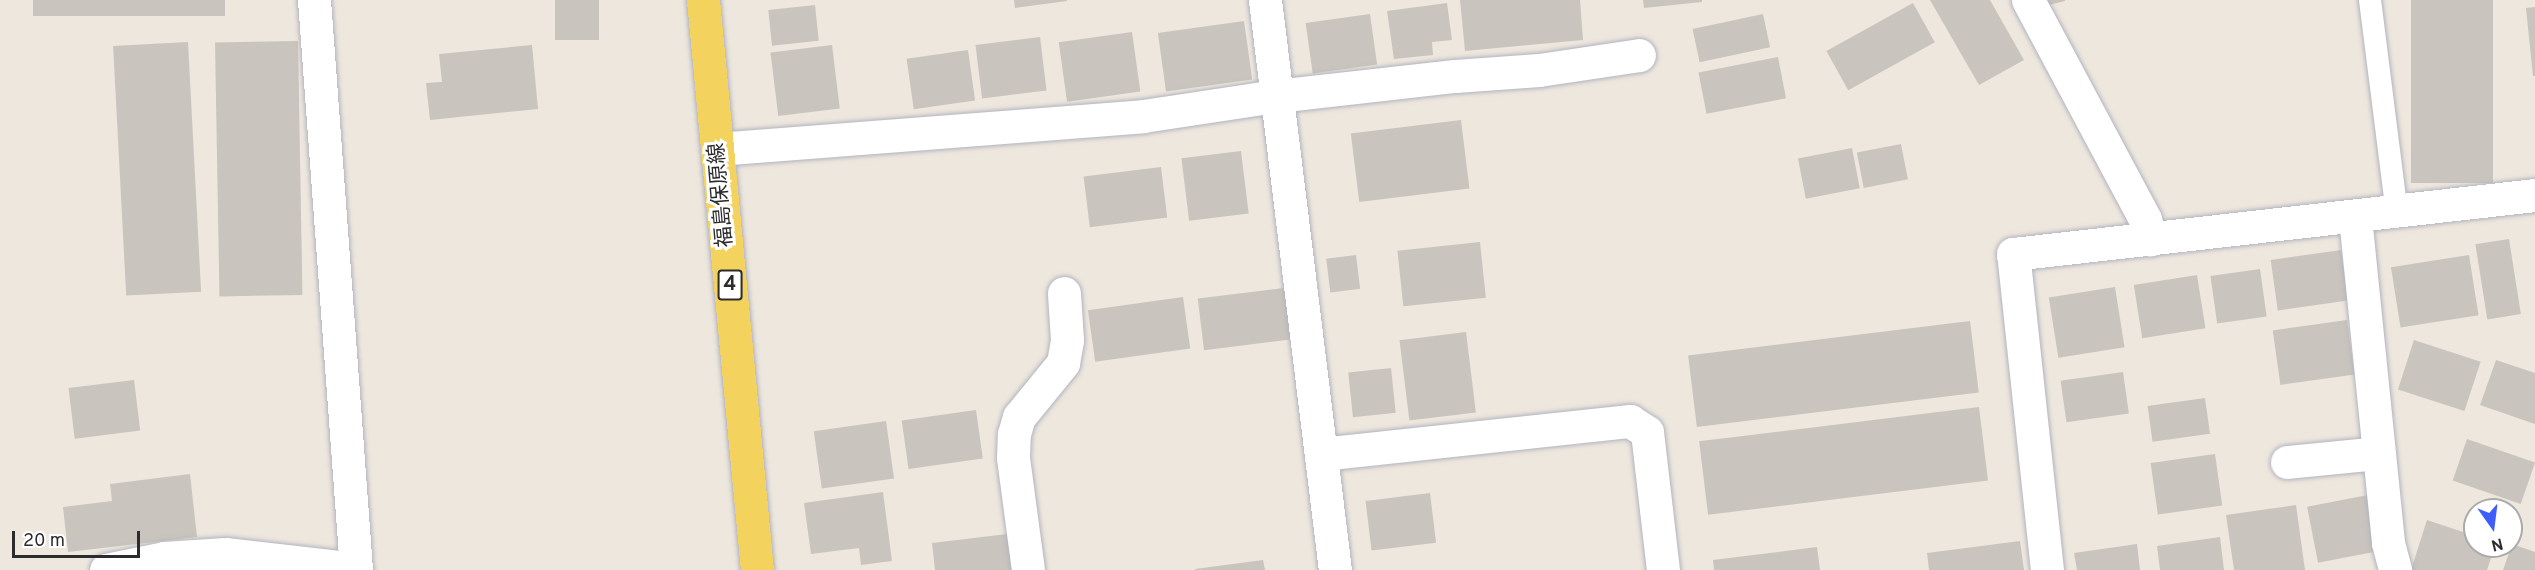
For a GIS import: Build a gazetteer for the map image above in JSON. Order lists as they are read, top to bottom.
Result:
{
  "streets": {
    "main road": ["福島保原線", "4"]
  },
  "scale_bar": "20 m",
  "north": "bottom"
}
